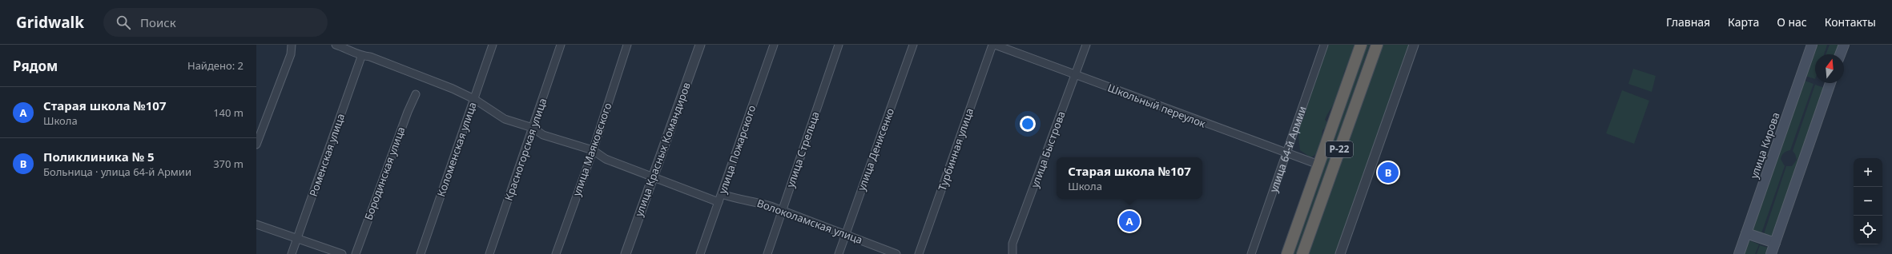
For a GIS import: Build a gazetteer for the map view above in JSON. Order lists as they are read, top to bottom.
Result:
{
  "streets": {
    "highway": ["Р-22"],
    "main road": ["улица Кирова"],
    "street": [
      "Школьный переулок",
      "Коломенская улица",
      "Красногорская улица",
      "улица Маяковского",
      "улица Красных Командиров",
      "улица Пожарского",
      "улица Стрельца",
      "улица Денисенко",
      "Турбинная улица",
      "улица Быстрова",
      "улица 64-й Армии",
      "Роменская улица",
      "Бородинская улица",
      "Волоколамская улица"
    ]
  },
  "crossings": [
    ["Школьный переулок", "улица Быстрова"],
    ["Школьный переулок", "улица 64-й Армии"],
    ["Школьный переулок", "Р-22"],
    ["улица Пожарского", "Волоколамская улица"],
    ["улица Стрельца", "Волоколамская улица"],
    ["улица Денисенко", "Волоколамская улица"]
  ],
  "north": "top",
  "page": {
    "header": "Gridwalk",
    "search": "Поиск",
    "nav": [
      "Главная",
      "Карта",
      "О нас",
      "Контакты"
    ],
    "heading": ["Рядом", "Найдено: 2"],
    "list": [
      {
        "mark": "A",
        "name": "Старая школа №107",
        "note": "Школа",
        "value": "140 m"
      },
      {
        "mark": "B",
        "name": "Поликлиника № 5",
        "note": "Больница · улица 64-й Армии",
        "value": "370 m"
      }
    ],
    "popup": ["Старая школа №107", "Школа"],
    "map_buttons": ["+", "−"],
    "pins": ["B", "A"]
  }
}
